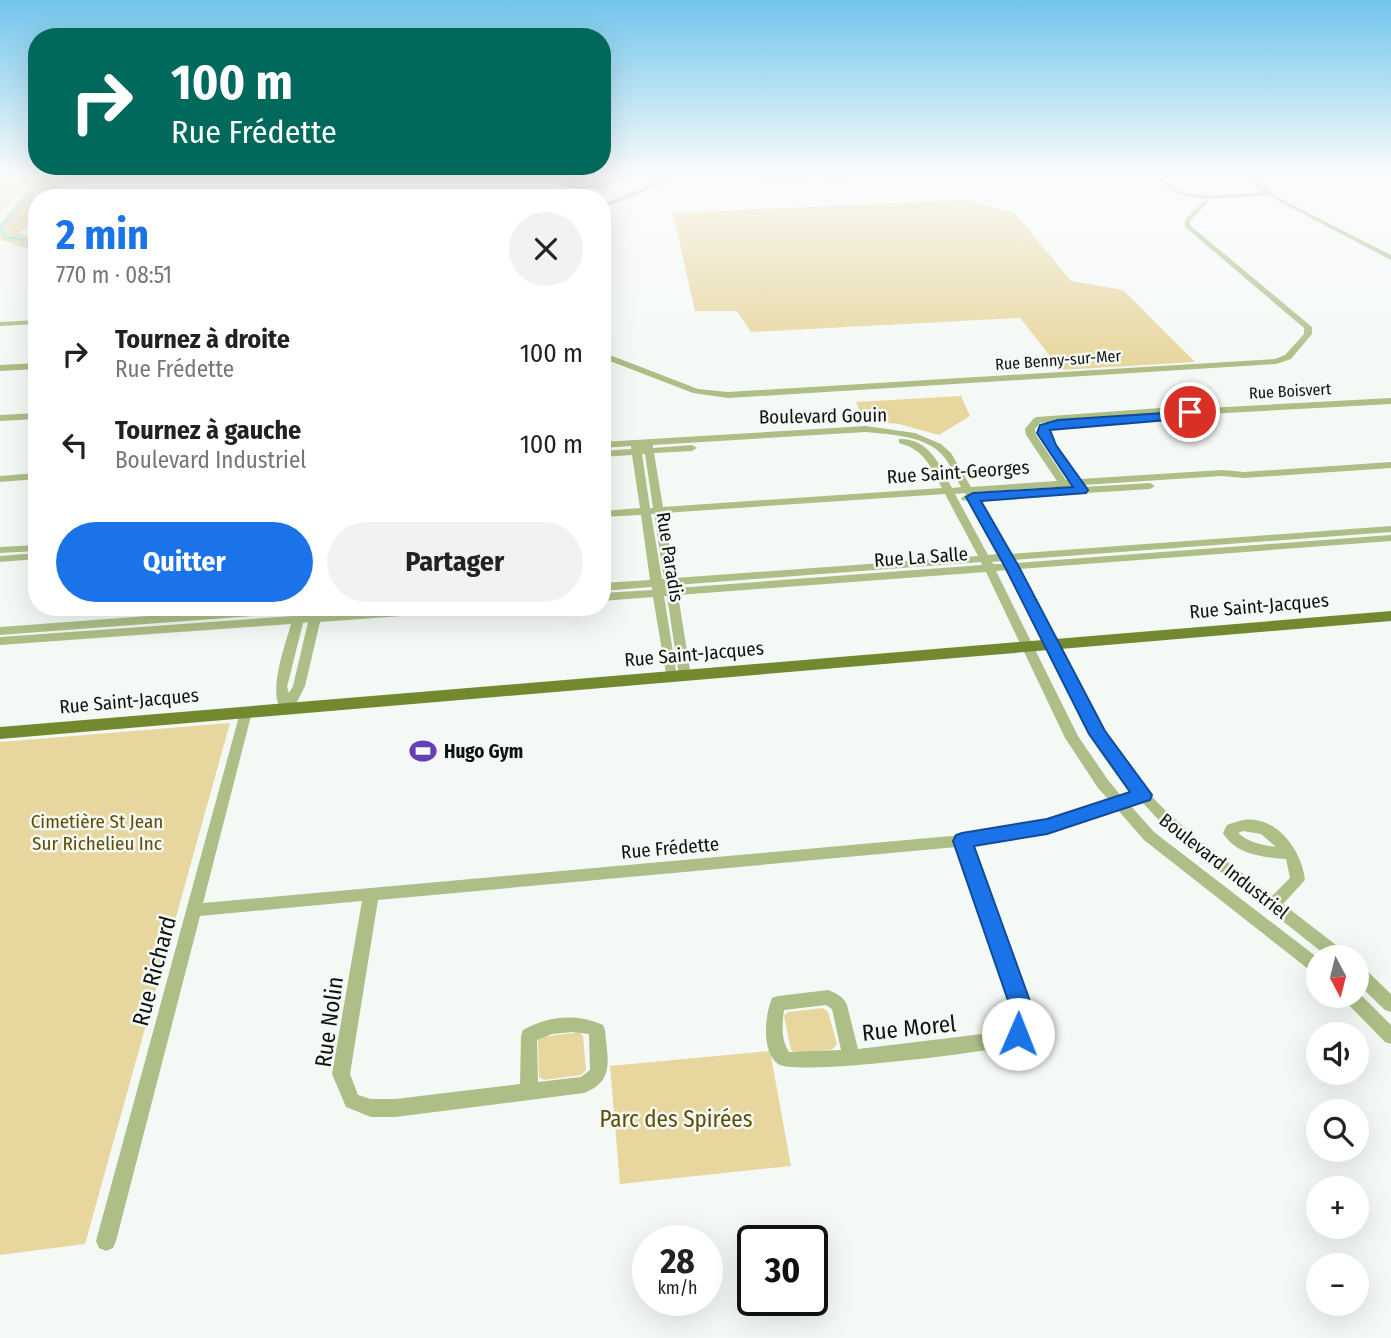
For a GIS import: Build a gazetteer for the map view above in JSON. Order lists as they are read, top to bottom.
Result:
{
  "streets": {
    "main road": ["Rue Saint-Jacques"],
    "street": [
      "Rue Benny-sur-Mer",
      "Rue Boisvert",
      "Boulevard Gouin",
      "Rue Saint-Georges",
      "Rue Paradis",
      "Rue La Salle",
      "Rue Frédette",
      "Boulevard Industriel",
      "Rue Richard",
      "Rue Nolin",
      "Rue Morel"
    ]
  },
  "crossings": [
    ["Boulevard Gouin", "Rue Saint-Georges"],
    ["Boulevard Gouin", "Rue Paradis"],
    ["Boulevard Gouin", "Rue La Salle"],
    ["Boulevard Gouin", "Rue Saint-Jacques"],
    ["Boulevard Gouin", "Boulevard Industriel"],
    ["Rue Saint-Georges", "Rue Paradis"],
    ["Rue Paradis", "Rue La Salle"],
    ["Rue Paradis", "Rue Saint-Jacques"],
    ["Rue Saint-Jacques", "Boulevard Industriel"],
    ["Rue Saint-Jacques", "Rue Richard"],
    ["Rue Frédette", "Boulevard Industriel"],
    ["Rue Frédette", "Rue Richard"],
    ["Rue Frédette", "Rue Nolin"],
    ["Rue Frédette", "Rue Morel"]
  ],
  "parks": ["Cimetière St Jean Sur Richelieu Inc", "Parc des Spirées"],
  "places": {
    "sports": ["Hugo Gym"]
  },
  "north": "bottom",
  "page": {
    "turn": ["100 m", "Rue Frédette"],
    "heading": ["2 min", "770 m · 08:51"],
    "list": [
      {
        "name": "Tournez à droite",
        "note": "Rue Frédette",
        "value": "100 m"
      },
      {
        "name": "Tournez à gauche",
        "note": "Boulevard Industriel",
        "value": "100 m"
      }
    ],
    "buttons": ["Quitter", "Partager"],
    "map_buttons": ["+", "−"],
    "speed": "28 km/h",
    "limit": "30"
  }
}
